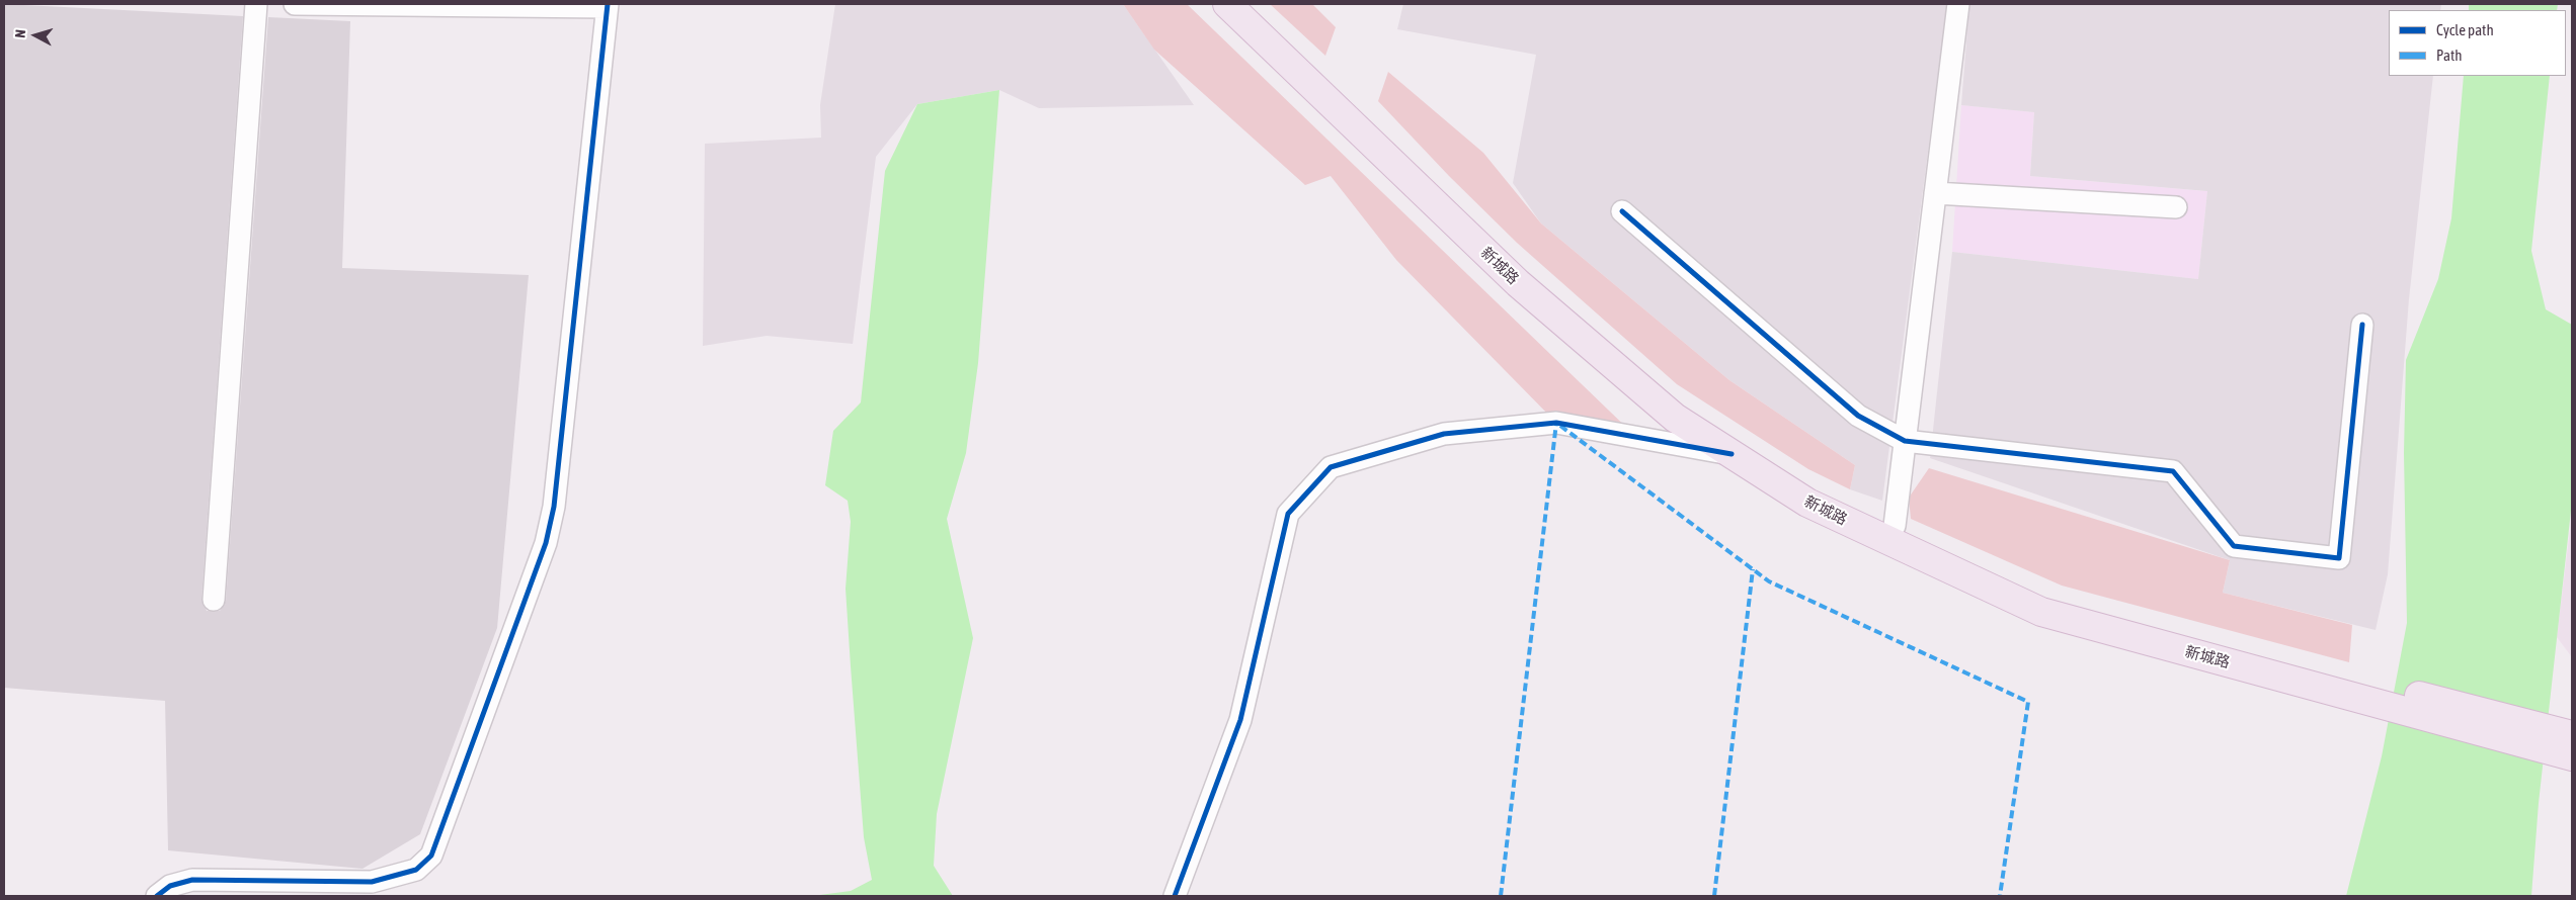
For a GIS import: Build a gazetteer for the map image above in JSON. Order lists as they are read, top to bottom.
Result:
{
  "streets": {
    "main road": ["新城路"]
  },
  "legend": ["Cycle path", "Path"],
  "north": "left"
}
